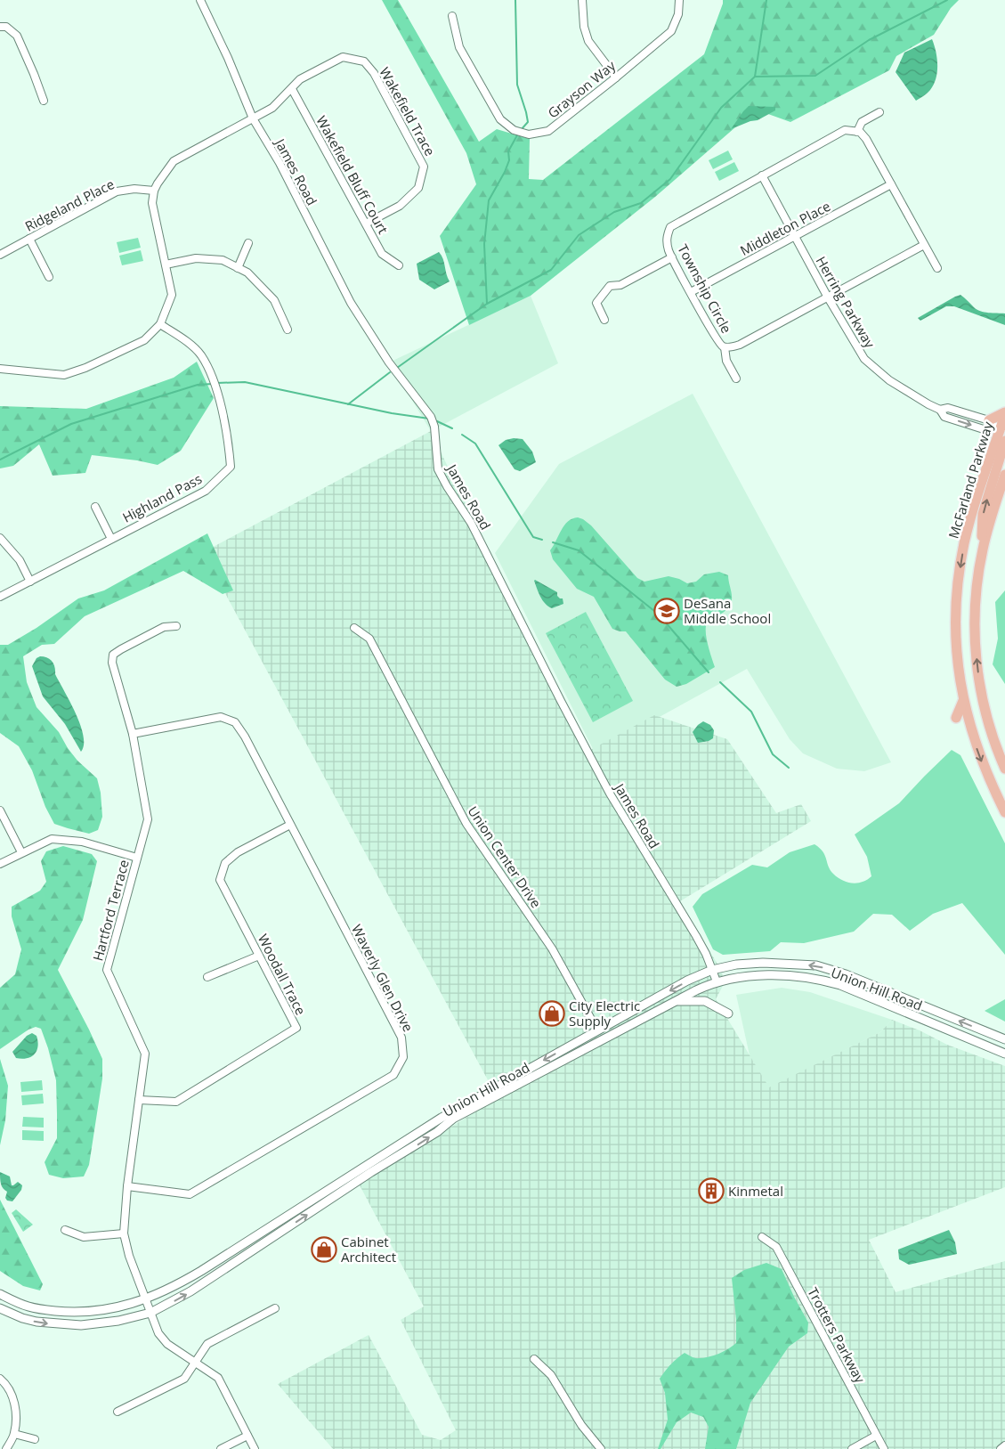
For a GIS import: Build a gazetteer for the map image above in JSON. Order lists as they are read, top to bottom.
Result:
{
  "streets": {
    "main road": ["McFarland Parkway"],
    "street": [
      "Grayson Way",
      "Wakefield Trace",
      "James Road",
      "Wakefield Bluff Court",
      "Ridgeland Place",
      "Middleton Place",
      "Township Circle",
      "Herring Parkway",
      "Highland Pass",
      "Union Center Drive",
      "Hartford Terrace",
      "Woodall Trace",
      "Waverly Glen Drive",
      "Union Hill Road",
      "Trotters Parkway"
    ]
  },
  "crossings": [
    ["Wakefield Trace", "James Road"],
    ["Wakefield Trace", "Wakefield Bluff Court"],
    ["Wakefield Trace", "Ridgeland Place"],
    ["James Road", "Union Hill Road"],
    ["Middleton Place", "Township Circle"],
    ["Middleton Place", "Herring Parkway"],
    ["Township Circle", "Herring Parkway"],
    ["Herring Parkway", "McFarland Parkway"],
    ["Union Center Drive", "Union Hill Road"],
    ["Hartford Terrace", "Woodall Trace"],
    ["Hartford Terrace", "Waverly Glen Drive"],
    ["Hartford Terrace", "Union Hill Road"],
    ["Woodall Trace", "Waverly Glen Drive"]
  ],
  "places": {
    "school or university": ["DeSana Middle School"],
    "shop": ["City Electric Supply", "Cabinet Architect"],
    "building": ["Kinmetal"]
  }
}
